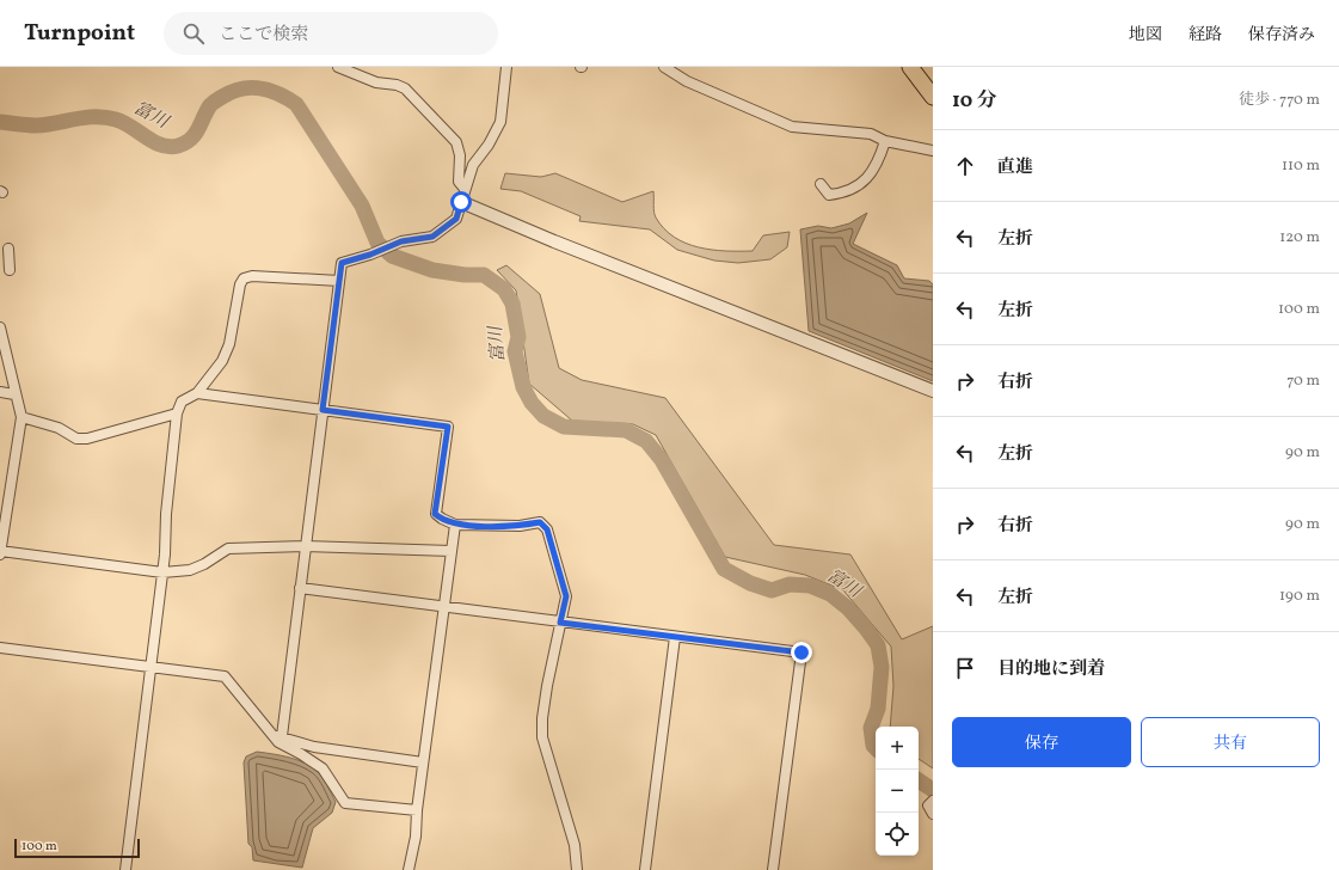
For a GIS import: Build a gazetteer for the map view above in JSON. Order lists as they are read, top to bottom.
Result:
{
  "water": ["富川"],
  "scale_bar": "100 m",
  "page": {
    "header": "Turnpoint",
    "search": "ここで検索",
    "nav": ["地図", "経路", "保存済み"],
    "heading": ["10 分", "徒歩 · 770 m"],
    "list": [
      ["直進", "110 m"],
      ["左折", "120 m"],
      ["左折", "100 m"],
      ["右折", "70 m"],
      ["左折", "90 m"],
      ["右折", "90 m"],
      ["左折", "190 m"],
      "目的地に到着"
    ],
    "buttons": ["保存", "共有"],
    "map_buttons": ["+", "−"],
    "scale": "100 m"
  }
}
